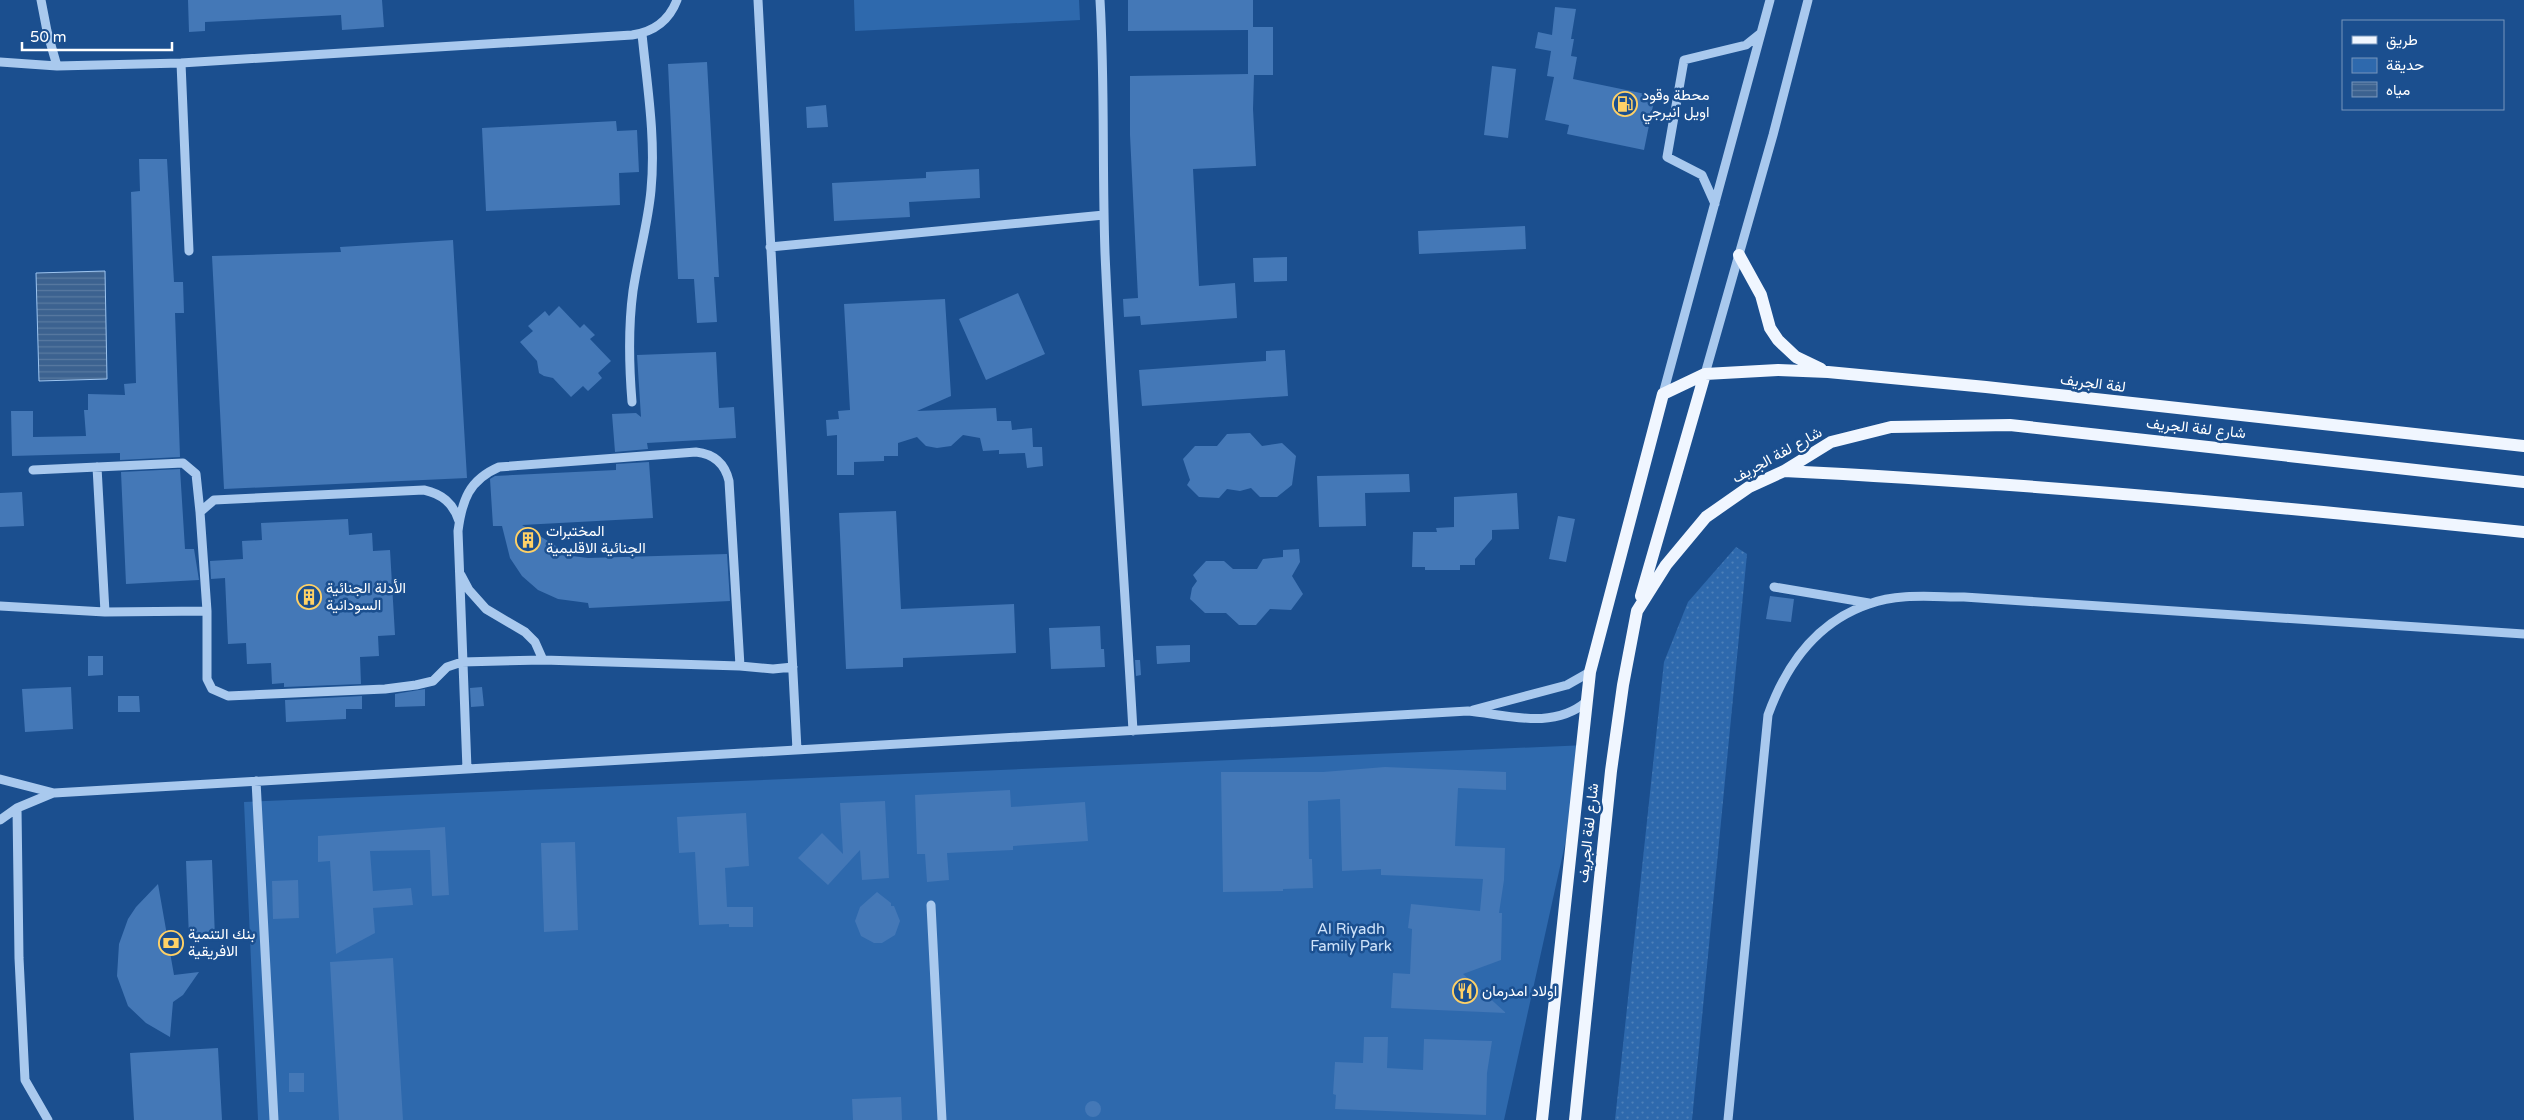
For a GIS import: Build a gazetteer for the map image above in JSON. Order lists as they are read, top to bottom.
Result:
{
  "streets": {
    "main road": ["لفة الجريف", "شارع لفة الجريف"]
  },
  "crossings": [
    ["لفة الجريف", "شارع لفة الجريف"]
  ],
  "parks": ["Al Riyadh Family Park"],
  "places": {
    "fuel station": ["محطة وقود اويل انيرجي"],
    "building": ["المختبرات الجنائية الاقليمية", "الأدلة الجنائية السودانية"],
    "bank": ["بنك التنمية الافريقية"],
    "restaurant": ["اولاد امدرمان"]
  },
  "legend": ["طريق", "حديقة", "مياه"],
  "scale_bar": "50 m"
}
